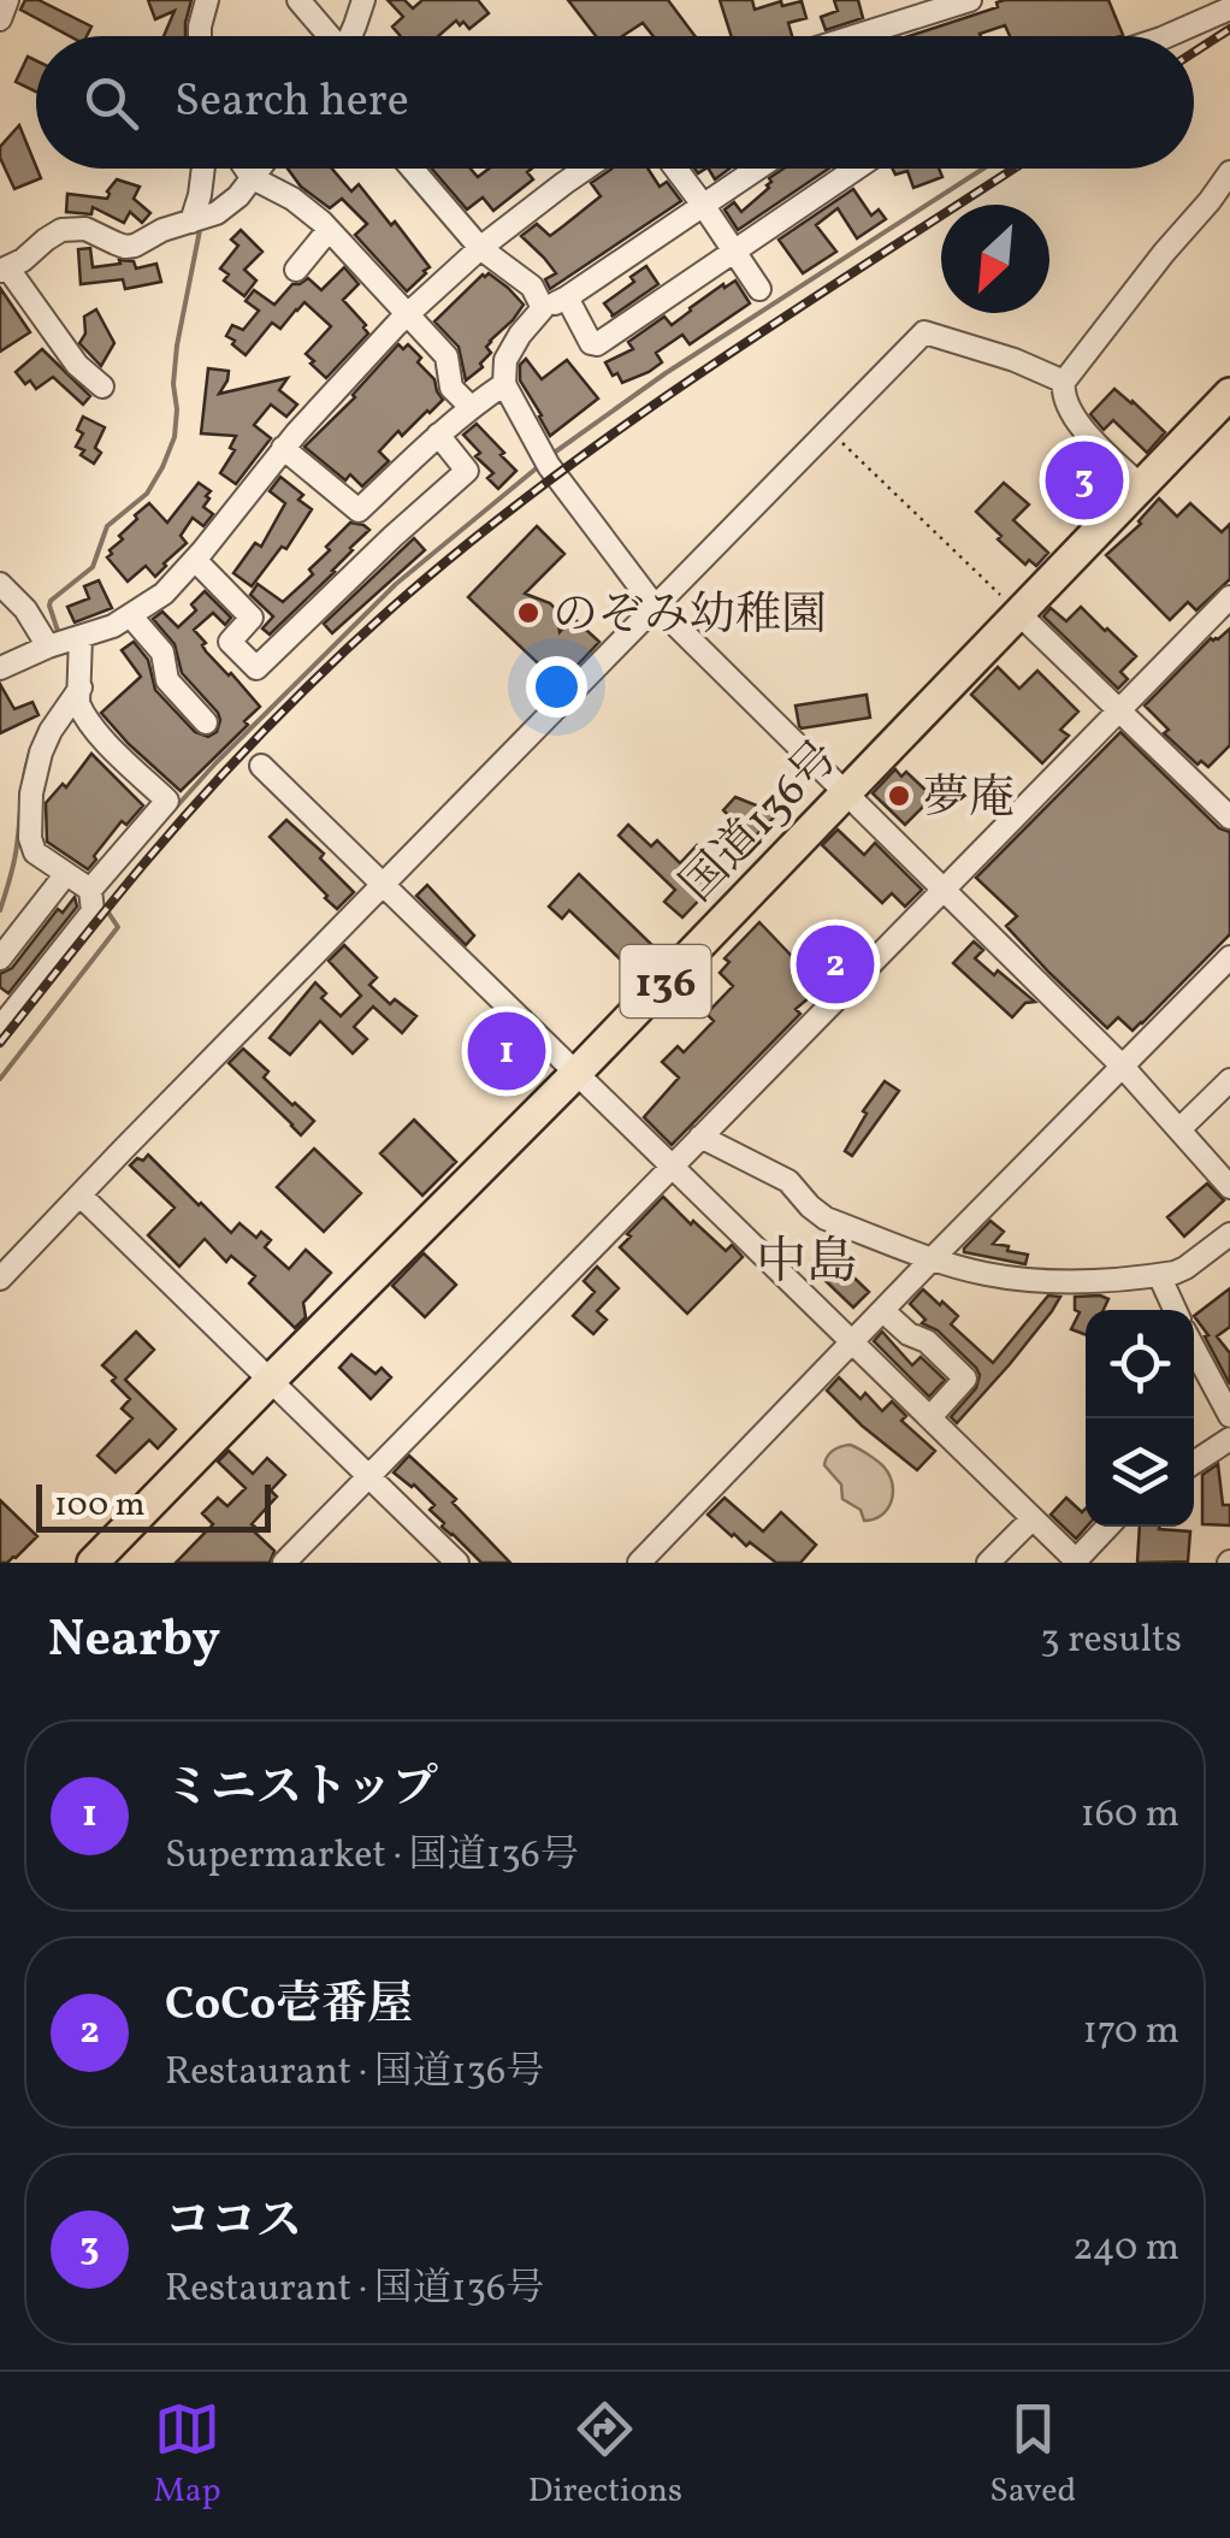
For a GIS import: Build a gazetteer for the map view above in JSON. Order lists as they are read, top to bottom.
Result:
{
  "streets": {
    "highway": ["国道136号", "136"]
  },
  "districts": ["中島"],
  "places": ["のぞみ幼稚園", "夢庵"],
  "scale_bar": "100 m",
  "north": "bottom left",
  "page": {
    "search": "Search here",
    "pins": ["3", "2", "1"],
    "scale": "100 m",
    "heading": ["Nearby", "3 results"],
    "list": [
      {
        "mark": "1",
        "name": "ミニストップ",
        "note": "Supermarket · 国道136号",
        "value": "160 m"
      },
      {
        "mark": "2",
        "name": "CoCo壱番屋",
        "note": "Restaurant · 国道136号",
        "value": "170 m"
      },
      {
        "mark": "3",
        "name": "ココス",
        "note": "Restaurant · 国道136号",
        "value": "240 m"
      }
    ],
    "nav": ["Map", "Directions", "Saved"]
  }
}
